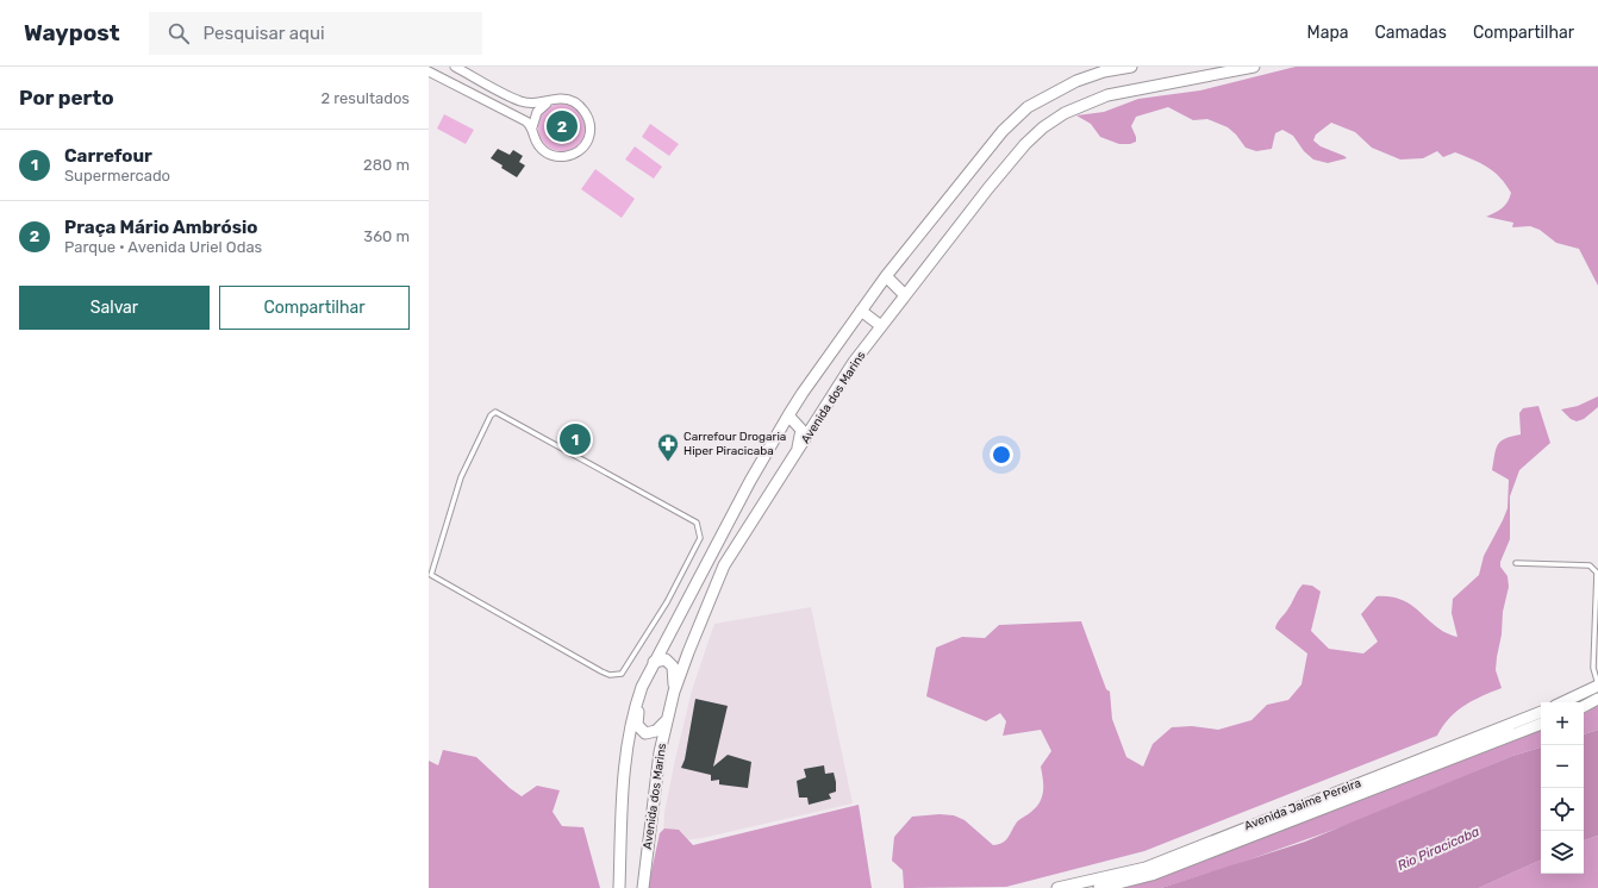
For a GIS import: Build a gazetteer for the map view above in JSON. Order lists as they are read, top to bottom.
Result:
{
  "streets": {
    "street": ["Avenida dos Marins", "Avenida Jaime Pereira"]
  },
  "water": ["Rio Piracicaba"],
  "places": {
    "pharmacy": ["Carrefour Drogaria Hiper Piracicaba"]
  },
  "page": {
    "header": "Waypost",
    "search": "Pesquisar aqui",
    "nav": ["Mapa", "Camadas", "Compartilhar"],
    "heading": ["Por perto", "2 resultados"],
    "pins": ["2", "1"],
    "list": [
      {
        "mark": "1",
        "name": "Carrefour",
        "note": "Supermercado",
        "value": "280 m"
      },
      {
        "mark": "2",
        "name": "Praça Mário Ambrósio",
        "note": "Parque · Avenida Uriel Odas",
        "value": "360 m"
      }
    ],
    "buttons": ["Salvar", "Compartilhar"],
    "map_buttons": ["+", "−"]
  }
}
